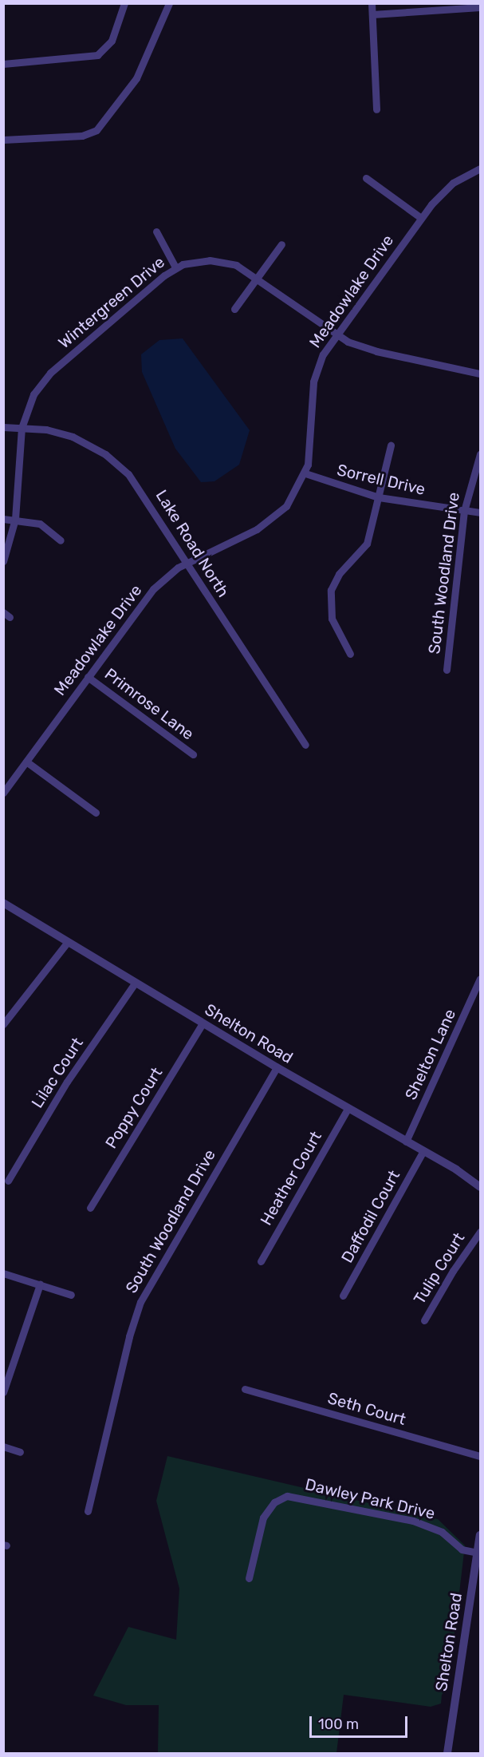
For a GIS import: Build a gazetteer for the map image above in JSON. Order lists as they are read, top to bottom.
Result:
{
  "streets": {
    "street": [
      "Meadowlake Drive",
      "Wintergreen Drive",
      "Sorrell Drive",
      "Lake Road North",
      "South Woodland Drive",
      "Primrose Lane",
      "Shelton Road",
      "Shelton Lane",
      "Lilac Court",
      "Poppy Court",
      "Heather Court",
      "Daffodil Court",
      "Tulip Court",
      "Seth Court",
      "Dawley Park Drive"
    ]
  },
  "crossings": [
    ["Meadowlake Drive", "Wintergreen Drive"],
    ["Meadowlake Drive", "Sorrell Drive"],
    ["Meadowlake Drive", "Lake Road North"],
    ["Meadowlake Drive", "Primrose Lane"],
    ["Wintergreen Drive", "Lake Road North"],
    ["Sorrell Drive", "South Woodland Drive"],
    ["South Woodland Drive", "Shelton Road"],
    ["Shelton Road", "Shelton Lane"],
    ["Shelton Road", "Lilac Court"],
    ["Shelton Road", "Poppy Court"],
    ["Shelton Road", "Heather Court"],
    ["Shelton Road", "Daffodil Court"],
    ["Shelton Road", "Dawley Park Drive"]
  ],
  "scale_bar": "100 m"
}
